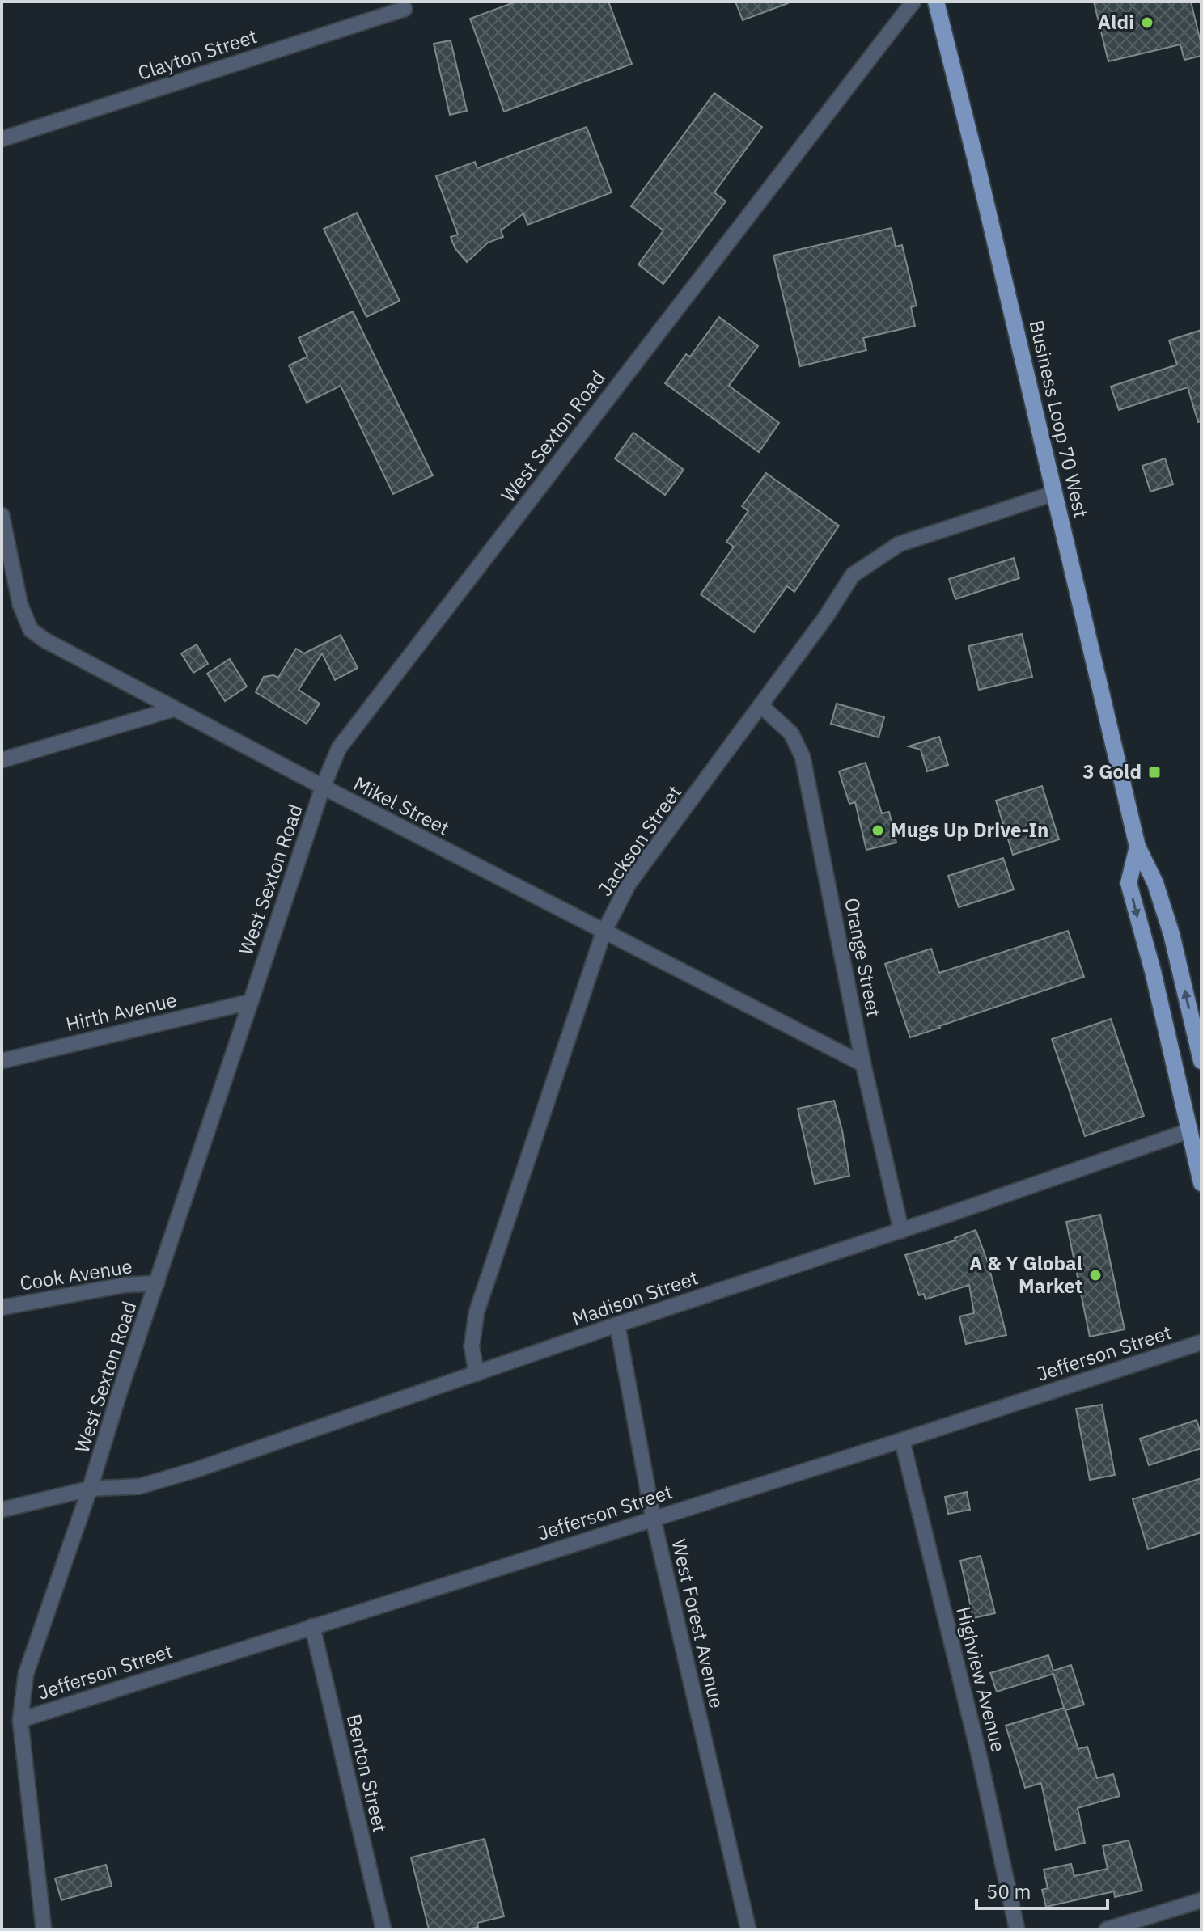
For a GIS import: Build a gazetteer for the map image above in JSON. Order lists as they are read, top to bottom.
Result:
{
  "streets": {
    "main road": ["Business Loop 70 West"],
    "street": [
      "Clayton Street",
      "West Sexton Road",
      "Mikel Street",
      "Jackson Street",
      "Orange Street",
      "Hirth Avenue",
      "Cook Avenue",
      "Madison Street",
      "Jefferson Street",
      "West Forest Avenue",
      "Highview Avenue",
      "Benton Street"
    ]
  },
  "crossings": [
    ["Business Loop 70 West", "Jackson Street"],
    ["Business Loop 70 West", "Madison Street"],
    ["West Sexton Road", "Mikel Street"],
    ["West Sexton Road", "Hirth Avenue"],
    ["West Sexton Road", "Cook Avenue"],
    ["West Sexton Road", "Madison Street"],
    ["West Sexton Road", "Jefferson Street"],
    ["Mikel Street", "Jackson Street"],
    ["Mikel Street", "Orange Street"],
    ["Jackson Street", "Orange Street"],
    ["Jackson Street", "Madison Street"],
    ["Orange Street", "Madison Street"],
    ["Madison Street", "West Forest Avenue"],
    ["Jefferson Street", "West Forest Avenue"],
    ["Jefferson Street", "Highview Avenue"],
    ["Jefferson Street", "Benton Street"]
  ],
  "places": {
    "other": ["Aldi", "Mugs Up Drive-In", "A & Y Global Market"],
    "transit": ["3 Gold"]
  },
  "scale_bar": "50 m"
}
